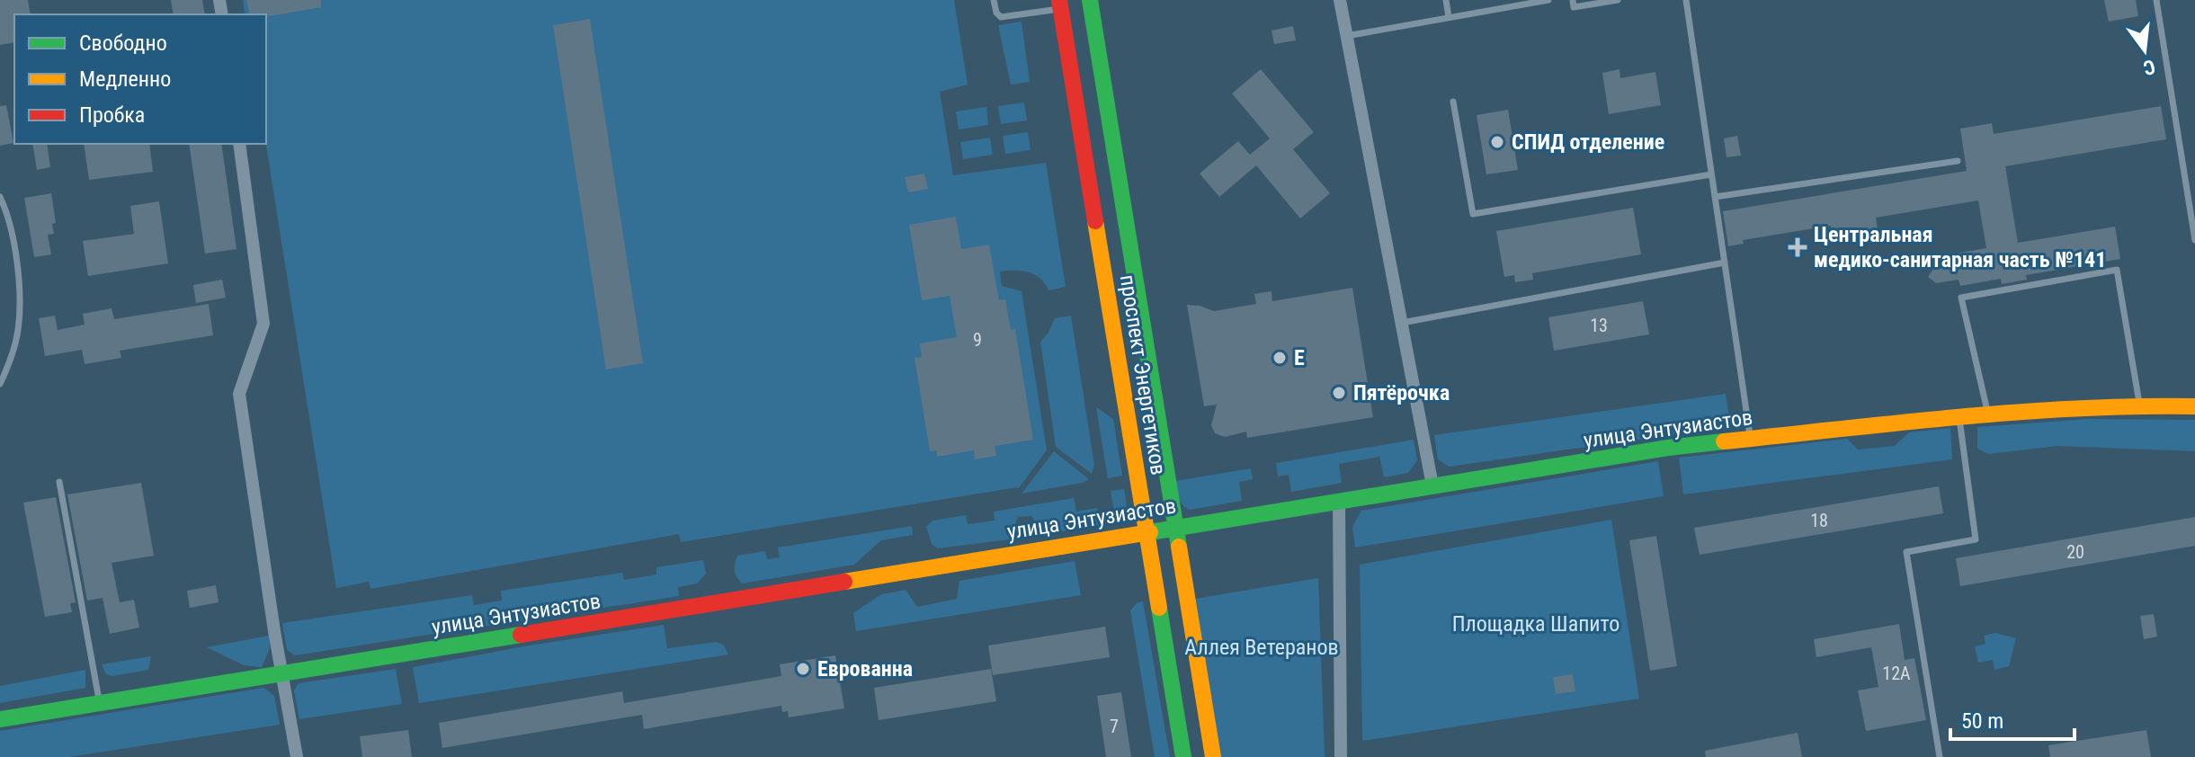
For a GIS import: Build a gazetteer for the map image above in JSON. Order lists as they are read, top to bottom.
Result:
{
  "streets": {
    "main road": ["проспект Энергетиков", "улица Энтузиастов"]
  },
  "crossings": [
    ["проспект Энергетиков", "улица Энтузиастов"]
  ],
  "parks": ["Площадка Шапито", "Аллея Ветеранов"],
  "places": {
    "other": [
      "СПИД отделение",
      "Е",
      "Пятёрочка",
      "Еврованна"
    ],
    "health": ["Центральная медико-санитарная часть №141"]
  },
  "house_numbers": [
    "13",
    "9",
    "18",
    "20",
    "12А",
    "7"
  ],
  "legend": ["Свободно", "Медленно", "Пробка"],
  "scale_bar": "50 m",
  "north": "bottom"
}
